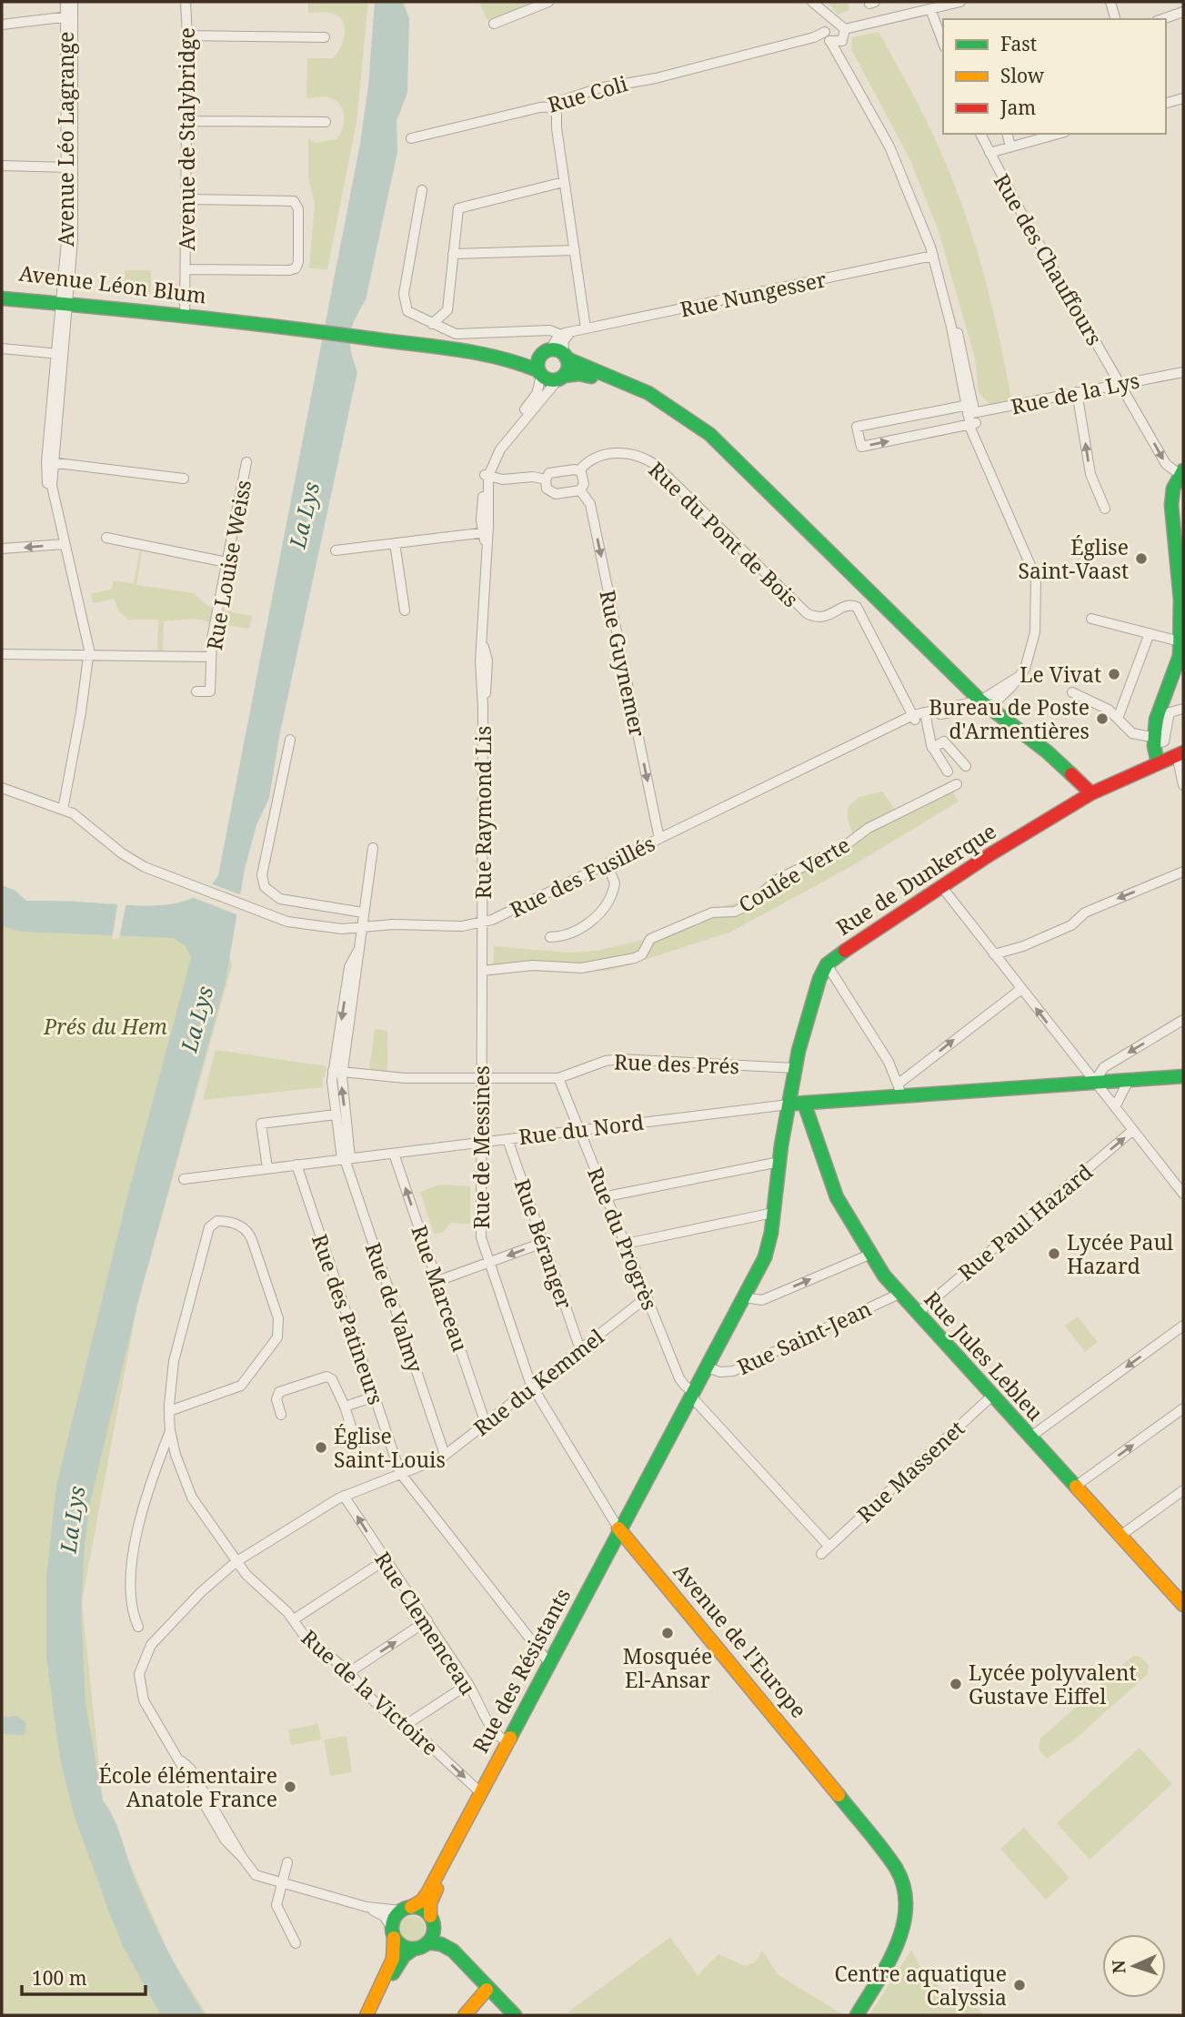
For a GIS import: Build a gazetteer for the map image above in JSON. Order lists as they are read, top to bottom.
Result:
{
  "streets": {
    "main road": [
      "Avenue Léon Blum",
      "Rue de Dunkerque",
      "Rue Jules Lebleu",
      "Avenue de l'Europe",
      "Rue des Résistants"
    ],
    "street": [
      "Rue Coli",
      "Avenue Léo Lagrange",
      "Avenue de Stalybridge",
      "Rue des Chauffours",
      "Rue Nungesser",
      "Rue de la Lys",
      "Rue du Pont de Bois",
      "Rue Louise Weiss",
      "Rue Guynemer",
      "Rue Raymond Lis",
      "Coulée Verte",
      "Rue des Fusillés",
      "Rue des Prés",
      "Rue du Nord",
      "Rue de Messines",
      "Rue Paul Hazard",
      "Rue du Progrès",
      "Rue Béranger",
      "Rue Marceau",
      "Rue de Valmy",
      "Rue des Patineurs",
      "Rue Saint-Jean",
      "Rue du Kemmel",
      "Rue Massenet",
      "Rue Clemenceau",
      "Rue de la Victoire"
    ]
  },
  "crossings": [
    ["Avenue Léo Lagrange", "Avenue Léon Blum"],
    ["Avenue Léo Lagrange", "Rue des Fusillés"],
    ["Avenue de Stalybridge", "Avenue Léon Blum"],
    ["Rue des Chauffours", "Rue de la Lys"],
    ["Rue du Pont de Bois", "Rue des Fusillés"],
    ["Rue Guynemer", "Rue des Fusillés"],
    ["Rue Raymond Lis", "Rue des Fusillés"],
    ["Rue Raymond Lis", "Rue de Messines"],
    ["Coulée Verte", "Rue de Messines"],
    ["Rue des Fusillés", "Rue de Messines"],
    ["Rue de Dunkerque", "Rue des Prés"],
    ["Rue de Dunkerque", "Rue du Nord"],
    ["Rue de Dunkerque", "Rue des Résistants"],
    ["Rue des Prés", "Rue de Messines"],
    ["Rue des Prés", "Rue du Progrès"],
    ["Rue du Nord", "Rue de Messines"],
    ["Rue du Nord", "Rue du Progrès"],
    ["Rue du Nord", "Rue Béranger"],
    ["Rue du Nord", "Rue Marceau"],
    ["Rue du Nord", "Rue de Valmy"],
    ["Rue du Nord", "Rue des Patineurs"],
    ["Rue du Nord", "Rue des Résistants"],
    ["Rue de Messines", "Rue du Kemmel"],
    ["Rue de Messines", "Avenue de l'Europe"],
    ["Rue de Messines", "Rue des Résistants"],
    ["Rue Paul Hazard", "Rue Jules Lebleu"],
    ["Rue du Progrès", "Rue du Kemmel"],
    ["Rue du Progrès", "Rue des Résistants"],
    ["Rue Béranger", "Rue du Kemmel"],
    ["Rue Marceau", "Rue du Kemmel"],
    ["Rue de Valmy", "Rue du Kemmel"],
    ["Rue des Patineurs", "Rue du Kemmel"],
    ["Rue des Patineurs", "Rue des Résistants"],
    ["Rue Saint-Jean", "Rue Jules Lebleu"],
    ["Rue Saint-Jean", "Rue des Résistants"],
    ["Rue Jules Lebleu", "Rue Massenet"],
    ["Rue du Kemmel", "Rue Clemenceau"],
    ["Rue du Kemmel", "Rue des Résistants"],
    ["Rue du Kemmel", "Rue de la Victoire"],
    ["Rue Clemenceau", "Rue des Résistants"],
    ["Avenue de l'Europe", "Rue des Résistants"],
    ["Rue des Résistants", "Rue de la Victoire"]
  ],
  "one_way": ["Rue Guynemer", "Rue Paul Hazard", "Rue Marceau"],
  "water": ["La Lys"],
  "parks": ["Prés du Hem"],
  "places": [
    "Église Saint-Vaast",
    "Le Vivat",
    "Bureau de Poste d'Armentières",
    "Lycée Paul Hazard",
    "Église Saint-Louis",
    "Mosquée El-Ansar",
    "Lycée polyvalent Gustave Eiffel",
    "École élémentaire Anatole France",
    "Centre aquatique Calyssia"
  ],
  "legend": ["Fast", "Slow", "Jam"],
  "scale_bar": "100 m",
  "north": "left"
}
